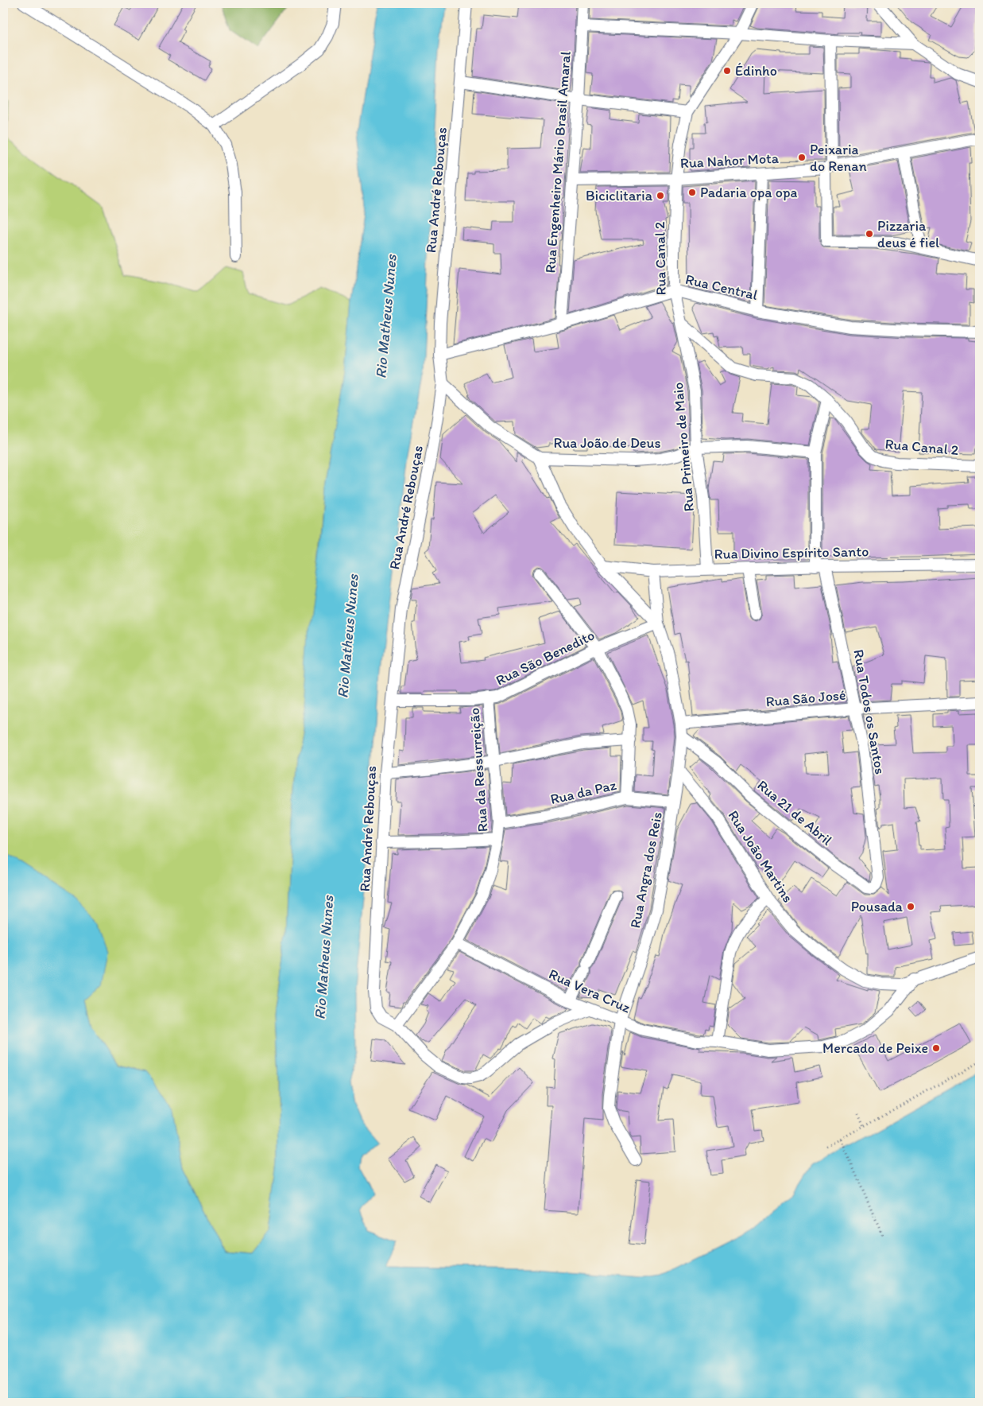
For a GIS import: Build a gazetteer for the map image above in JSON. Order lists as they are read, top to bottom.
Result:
{
  "streets": {
    "street": [
      "Rua Nahor Mota",
      "Rua Engenheiro Mário Brasil Amaral",
      "Rua André Rebouças",
      "Rua Canal 2",
      "Rua Central",
      "Rua João de Deus",
      "Rua Primeiro de Maio",
      "Rua Divino Espírito Santo",
      "Rua São Benedito",
      "Rua São José",
      "Rua Todos os Santos",
      "Rua da Ressurreição",
      "Rua da Paz",
      "Rua 21 de Abril",
      "Rua João Martins",
      "Rua Angra dos Reis",
      "Rua Vera Cruz"
    ]
  },
  "crossings": [
    ["Rua Nahor Mota", "Rua Engenheiro Mário Brasil Amaral"],
    ["Rua Nahor Mota", "Rua Canal 2"],
    ["Rua Engenheiro Mário Brasil Amaral", "Rua Central"],
    ["Rua André Rebouças", "Rua Central"],
    ["Rua André Rebouças", "Rua São Benedito"],
    ["Rua André Rebouças", "Rua da Ressurreição"],
    ["Rua Canal 2", "Rua Central"],
    ["Rua Canal 2", "Rua Primeiro de Maio"],
    ["Rua Canal 2", "Rua Todos os Santos"],
    ["Rua João de Deus", "Rua Primeiro de Maio"],
    ["Rua João de Deus", "Rua Todos os Santos"],
    ["Rua João de Deus", "Rua Angra dos Reis"],
    ["Rua Primeiro de Maio", "Rua Divino Espírito Santo"],
    ["Rua Divino Espírito Santo", "Rua Todos os Santos"],
    ["Rua Divino Espírito Santo", "Rua Angra dos Reis"],
    ["Rua São Benedito", "Rua da Ressurreição"],
    ["Rua São Benedito", "Rua Angra dos Reis"],
    ["Rua São José", "Rua Todos os Santos"],
    ["Rua São José", "Rua Angra dos Reis"],
    ["Rua Todos os Santos", "Rua 21 de Abril"],
    ["Rua da Ressurreição", "Rua da Paz"],
    ["Rua da Ressurreição", "Rua Vera Cruz"],
    ["Rua da Paz", "Rua Angra dos Reis"],
    ["Rua 21 de Abril", "Rua Angra dos Reis"],
    ["Rua João Martins", "Rua Angra dos Reis"],
    ["Rua João Martins", "Rua Vera Cruz"],
    ["Rua Angra dos Reis", "Rua Vera Cruz"]
  ],
  "water": ["Rio Matheus Nunes"],
  "places": [
    "Édinho",
    "Peixaria do Renan",
    "Padaria opa opa",
    "Biciclitaria",
    "Pizzaria deus é fiel",
    "Pousada",
    "Mercado de Peixe"
  ]
}
